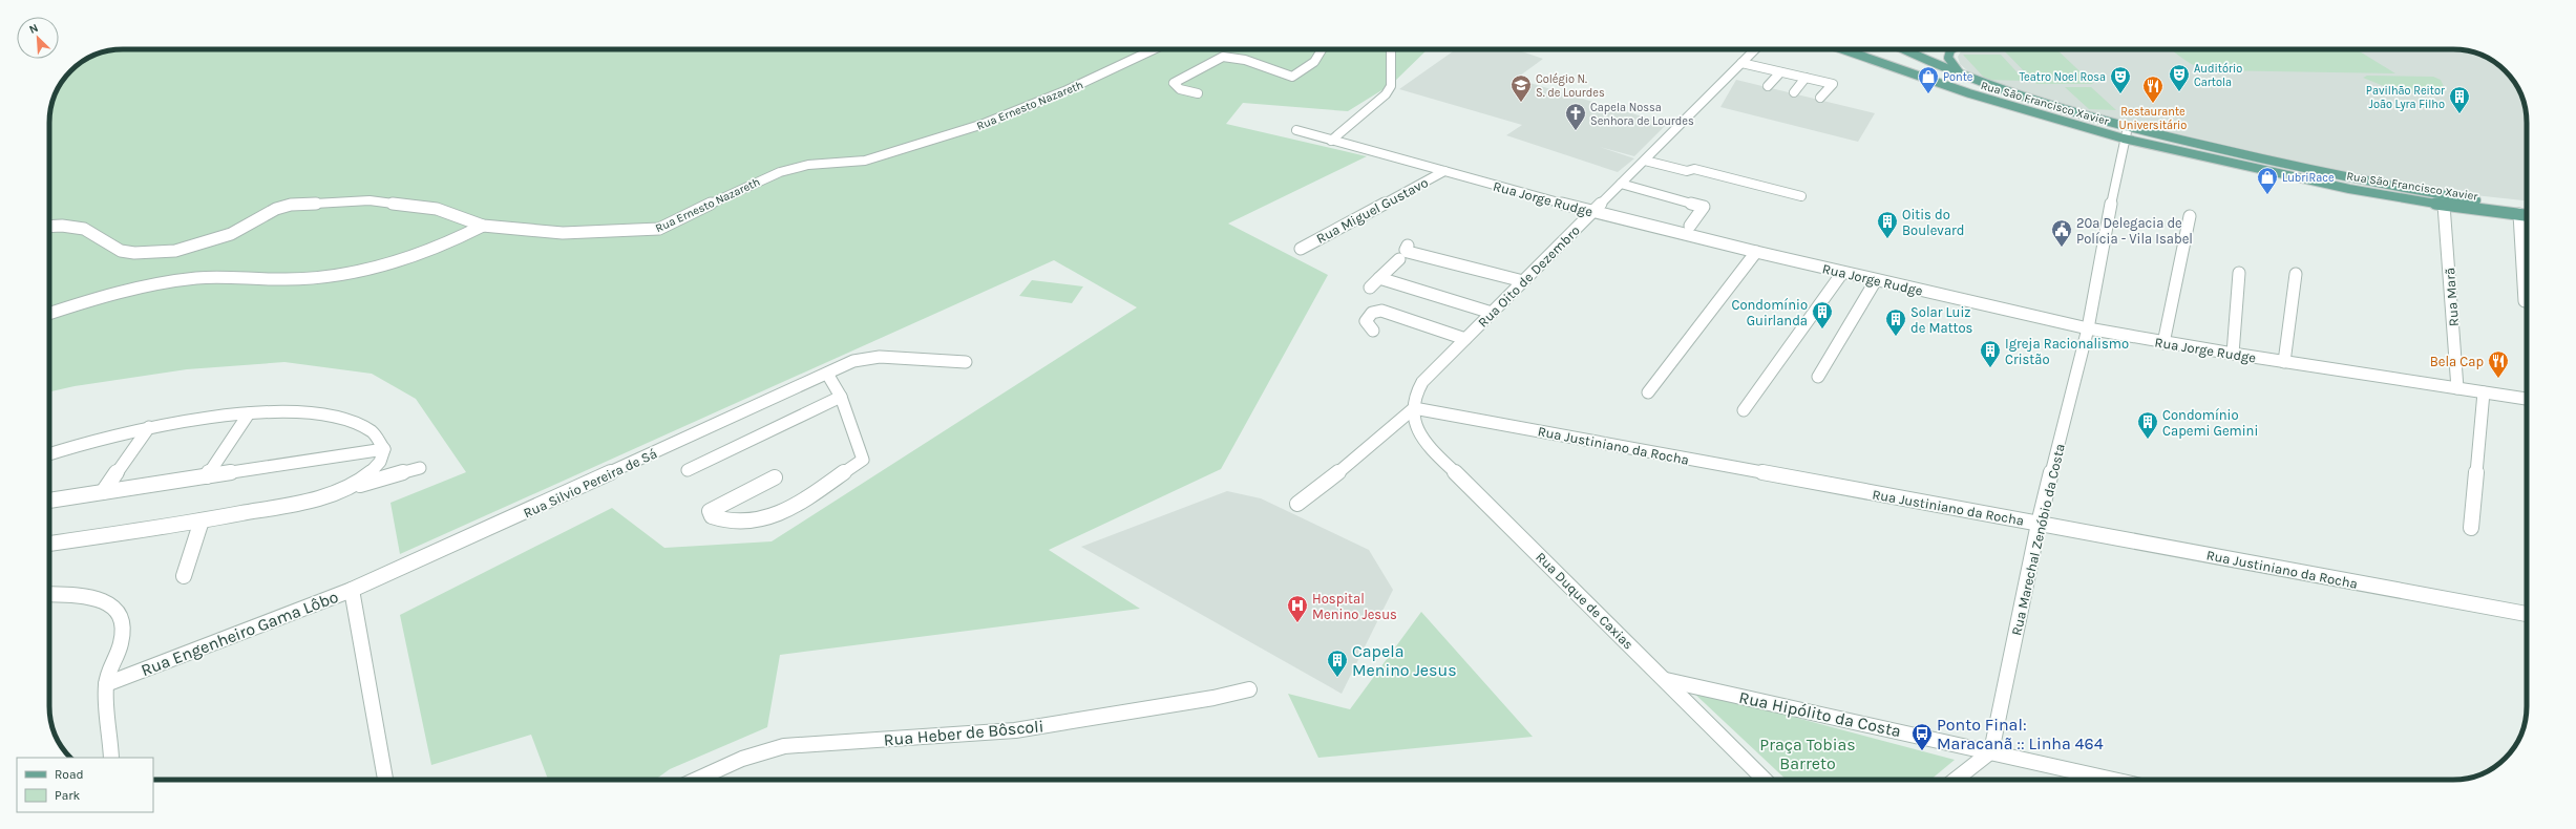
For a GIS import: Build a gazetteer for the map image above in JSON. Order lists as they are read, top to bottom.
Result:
{
  "streets": {
    "main road": ["Rua São Francisco Xavier"],
    "street": [
      "Rua Ernesto Nazareth",
      "Rua Jorge Rudge",
      "Rua Miguel Gustavo",
      "Rua Oito de Dezembro",
      "Rua Marã",
      "Rua Justiniano da Rocha",
      "Rua Silvio Pereira de Sá",
      "Rua Marechal Zenóbio da Costa",
      "Rua Duque de Caxias",
      "Rua Engenheiro Gama Lôbo",
      "Rua Hipólito da Costa",
      "Rua Heber de Bôscoli"
    ]
  },
  "crossings": [
    ["Rua São Francisco Xavier", "Rua Marã"],
    ["Rua São Francisco Xavier", "Rua Marechal Zenóbio da Costa"],
    ["Rua Jorge Rudge", "Rua Miguel Gustavo"],
    ["Rua Jorge Rudge", "Rua Oito de Dezembro"],
    ["Rua Jorge Rudge", "Rua Marã"],
    ["Rua Jorge Rudge", "Rua Marechal Zenóbio da Costa"],
    ["Rua Oito de Dezembro", "Rua Justiniano da Rocha"],
    ["Rua Oito de Dezembro", "Rua Duque de Caxias"],
    ["Rua Justiniano da Rocha", "Rua Marechal Zenóbio da Costa"],
    ["Rua Justiniano da Rocha", "Rua Duque de Caxias"],
    ["Rua Silvio Pereira de Sá", "Rua Engenheiro Gama Lôbo"],
    ["Rua Marechal Zenóbio da Costa", "Rua Hipólito da Costa"],
    ["Rua Duque de Caxias", "Rua Hipólito da Costa"]
  ],
  "parks": ["Praça Tobias Barreto"],
  "places": {
    "theatre": ["Auditório Cartola", "Teatro Noel Rosa"],
    "shop": ["Ponte", "LubriRace"],
    "school or university": ["Colégio N. S. de Lourdes"],
    "restaurant": ["Restaurante Universitário", "Bela Cap"],
    "building": [
      "Pavilhão Reitor João Lyra Filho",
      "Oitis do Boulevard",
      "Condomínio Guirlanda",
      "Solar Luiz de Mattos",
      "Igreja Racionalismo Cristão",
      "Condomínio Capemi Gemini",
      "Capela Menino Jesus"
    ],
    "church": ["Capela Nossa Senhora de Lourdes"],
    "public building": ["20ª Delegacia de Polícia - Vila Isabel"],
    "hospital": ["Hospital Menino Jesus"],
    "bus stop": ["Ponto Final: Maracanã :: Linha 464"]
  },
  "legend": ["Road", "Park"],
  "north": "top left"
}
